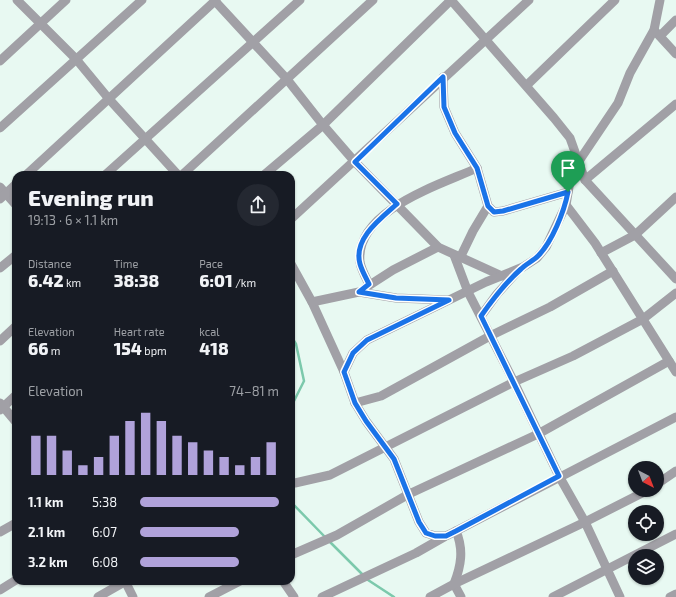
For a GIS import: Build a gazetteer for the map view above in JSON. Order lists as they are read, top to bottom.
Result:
{
  "north": "bottom right",
  "page": {
    "heading": ["Evening run", "19:13 · 6 × 1.1 km"],
    "stats": [
      ["Distance", "6.42 km"],
      ["Time", "38:38"],
      ["Pace", "6:01 /km"],
      ["Elevation", "66 m"],
      ["Heart rate", "154 bpm"],
      ["kcal", "418"]
    ],
    "chart": ["Elevation", "74–81 m"],
    "list": [
      {
        "name": "1.1 km",
        "note": "5:38"
      },
      {
        "name": "2.1 km",
        "note": "6:07"
      },
      {
        "name": "3.2 km",
        "note": "6:08"
      }
    ]
  }
}
